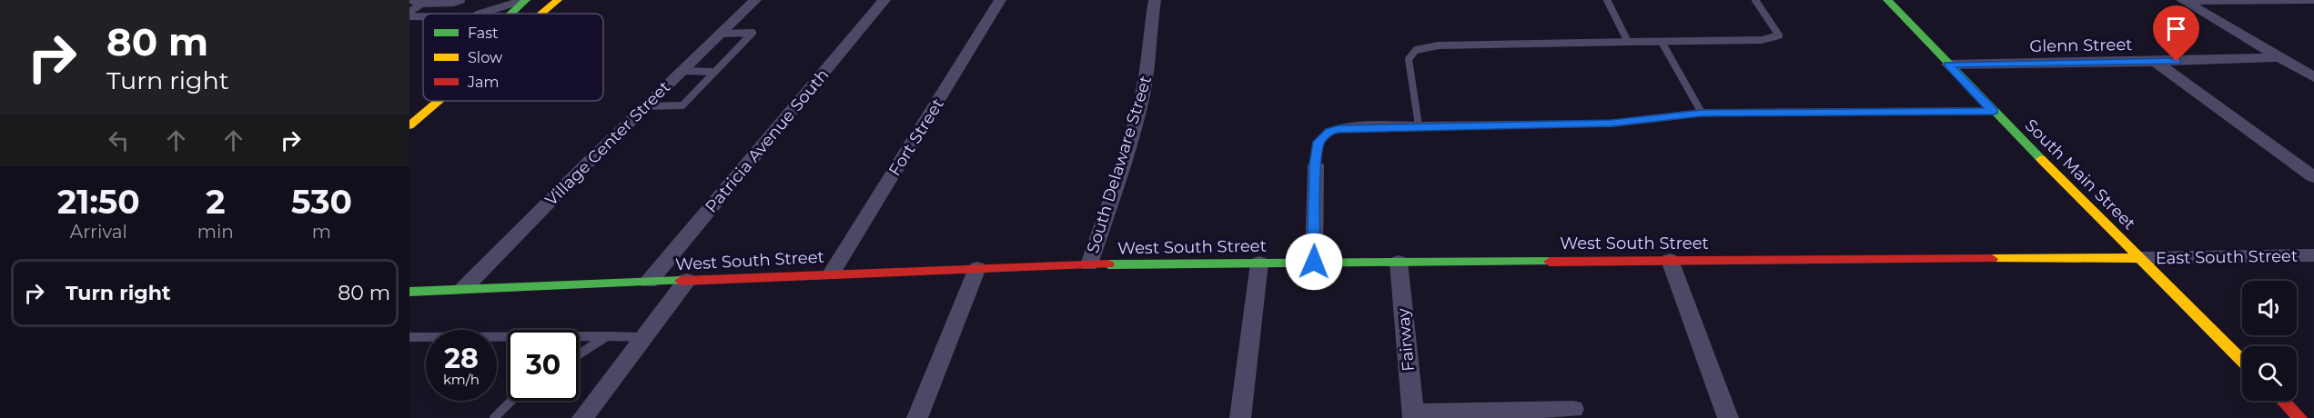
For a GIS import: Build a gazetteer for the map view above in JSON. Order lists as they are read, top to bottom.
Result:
{
  "streets": {
    "street": [
      "Glenn Street",
      "Fort Street",
      "Patricia Avenue South",
      "Village Center Street",
      "South Delaware Street",
      "South Main Street",
      "West South Street",
      "East South Street",
      "Fairway"
    ]
  },
  "crossings": [
    ["Glenn Street", "South Main Street"],
    ["Fort Street", "West South Street"],
    ["Patricia Avenue South", "West South Street"],
    ["Village Center Street", "West South Street"],
    ["South Delaware Street", "West South Street"],
    ["South Main Street", "West South Street"],
    ["South Main Street", "East South Street"],
    ["West South Street", "East South Street"],
    ["West South Street", "Fairway"]
  ],
  "legend": ["Fast", "Slow", "Jam"],
  "page": {
    "turn": ["80 m", "Turn right"],
    "eta": [
      "21:50",
      "Arrival",
      "2",
      "min",
      "530",
      "m"
    ],
    "list": [
      {
        "name": "Turn right",
        "value": "80 m"
      }
    ],
    "speed": "28 km/h",
    "limit": "30"
  }
}
